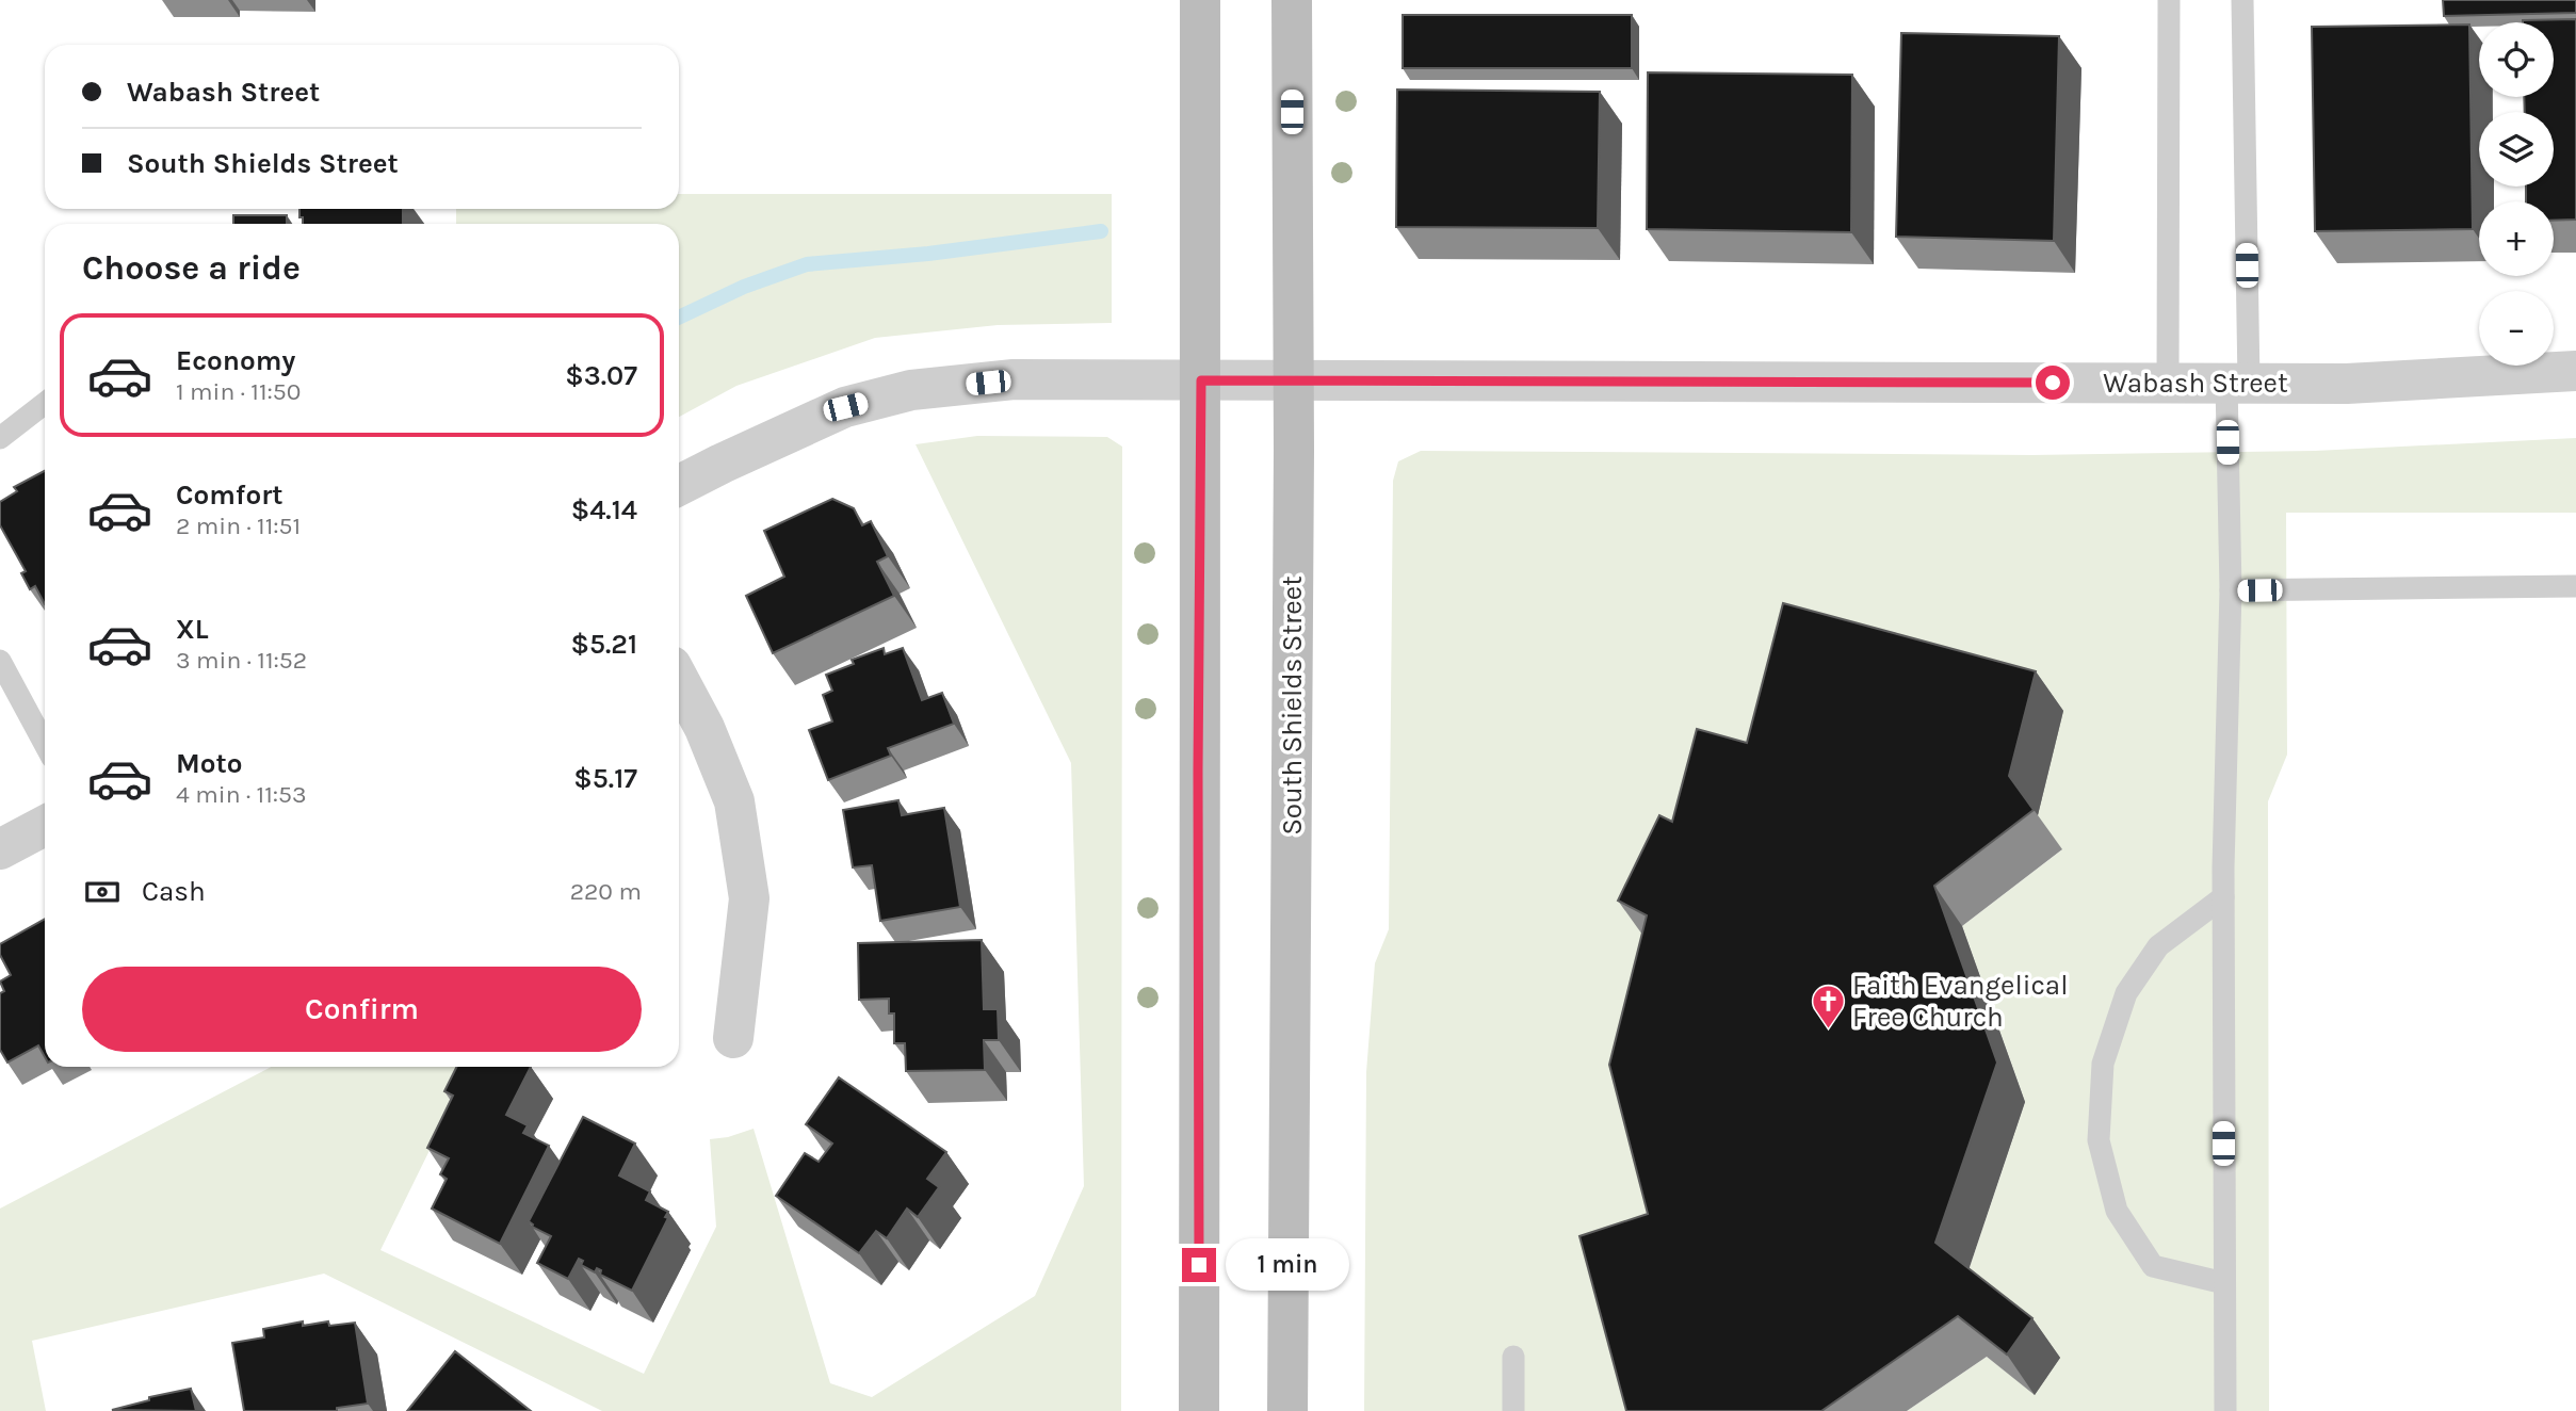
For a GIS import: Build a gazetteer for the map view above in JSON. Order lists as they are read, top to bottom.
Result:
{
  "streets": {
    "main road": ["South Shields Street"],
    "street": ["Wabash Street"]
  },
  "crossings": [
    ["Wabash Street", "South Shields Street"]
  ],
  "places": {
    "church": ["Faith Evangelical Free Church"]
  },
  "page": {
    "map_buttons": ["+", "−"],
    "banner": ["Wabash Street", "South Shields Street"],
    "heading": "Choose a ride",
    "list": [
      {
        "name": "Economy",
        "note": "1 min · 11:50",
        "value": "$3.07"
      },
      {
        "name": "Comfort",
        "note": "2 min · 11:51",
        "value": "$4.14"
      },
      {
        "name": "XL",
        "note": "3 min · 11:52",
        "value": "$5.21"
      },
      {
        "name": "Moto",
        "note": "4 min · 11:53",
        "value": "$5.17"
      }
    ],
    "pay": ["Cash", "220 m"],
    "buttons": "Confirm",
    "bubble": "1 min"
  }
}
